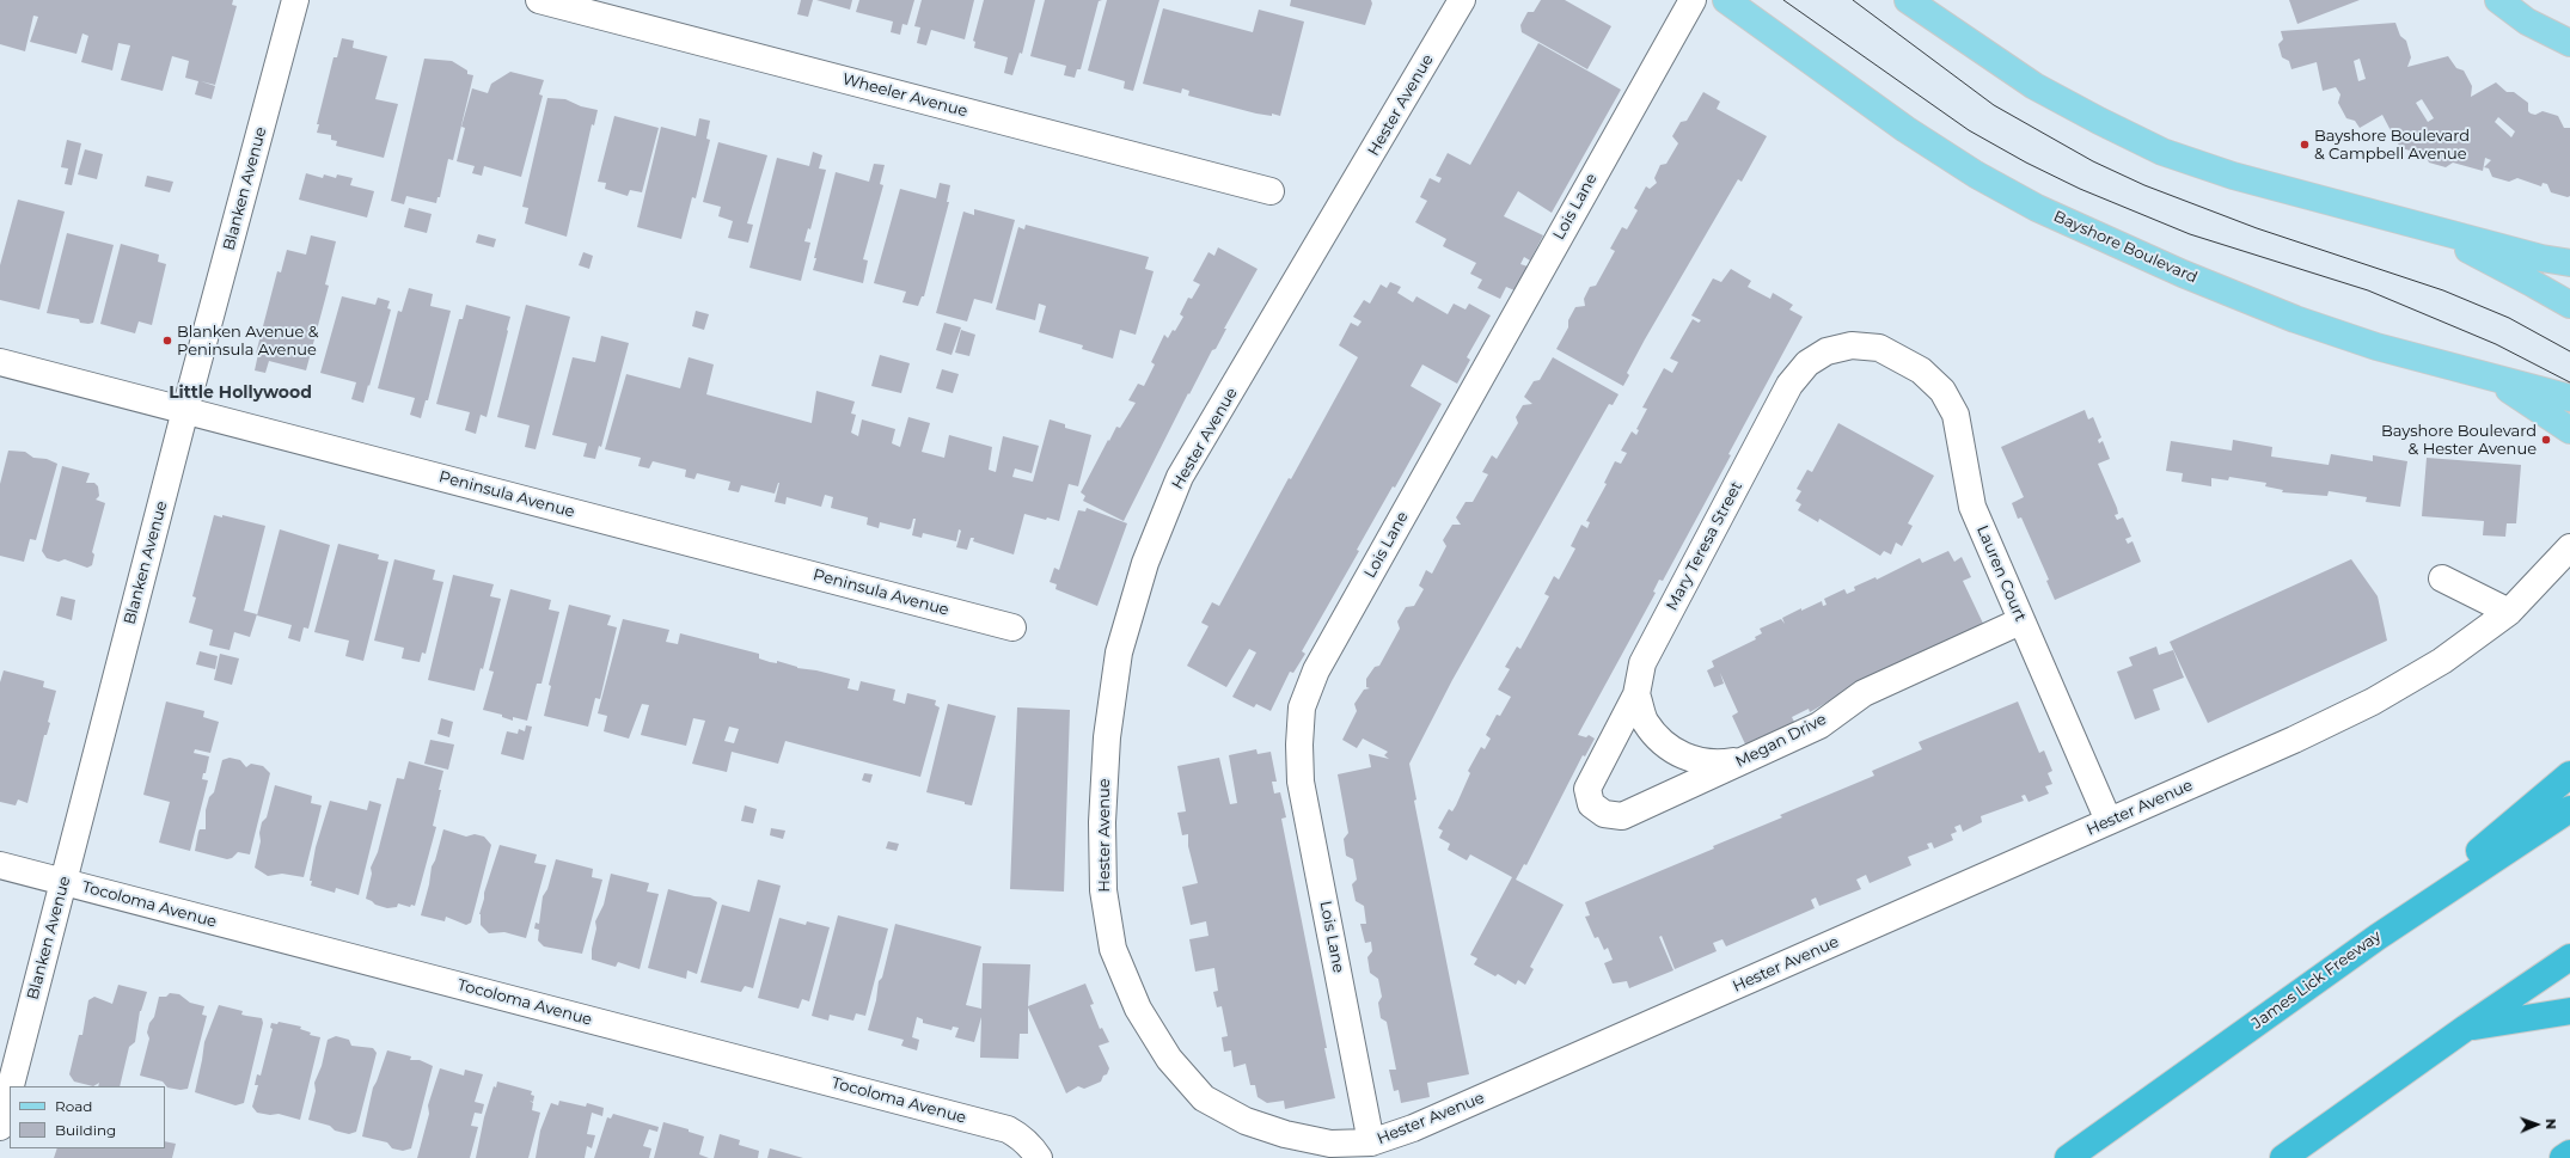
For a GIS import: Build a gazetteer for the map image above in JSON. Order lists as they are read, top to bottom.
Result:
{
  "streets": {
    "highway": ["James Lick Freeway"],
    "main road": ["Bayshore Boulevard"],
    "street": [
      "Wheeler Avenue",
      "Hester Avenue",
      "Blanken Avenue",
      "Lois Lane",
      "Peninsula Avenue",
      "Mary Teresa Street",
      "Lauren Court",
      "Megan Drive",
      "Tocoloma Avenue"
    ]
  },
  "crossings": [
    ["Hester Avenue", "Lois Lane"],
    ["Hester Avenue", "Lauren Court"],
    ["Blanken Avenue", "Peninsula Avenue"],
    ["Blanken Avenue", "Tocoloma Avenue"],
    ["Mary Teresa Street", "Lauren Court"],
    ["Mary Teresa Street", "Megan Drive"],
    ["Lauren Court", "Megan Drive"]
  ],
  "districts": ["Little Hollywood"],
  "places": ["Bayshore Boulevard & Campbell Avenue", "Blanken Avenue & Peninsula Avenue", "Bayshore Boulevard & Hester Avenue"],
  "legend": ["Road", "Building"],
  "north": "right"
}
